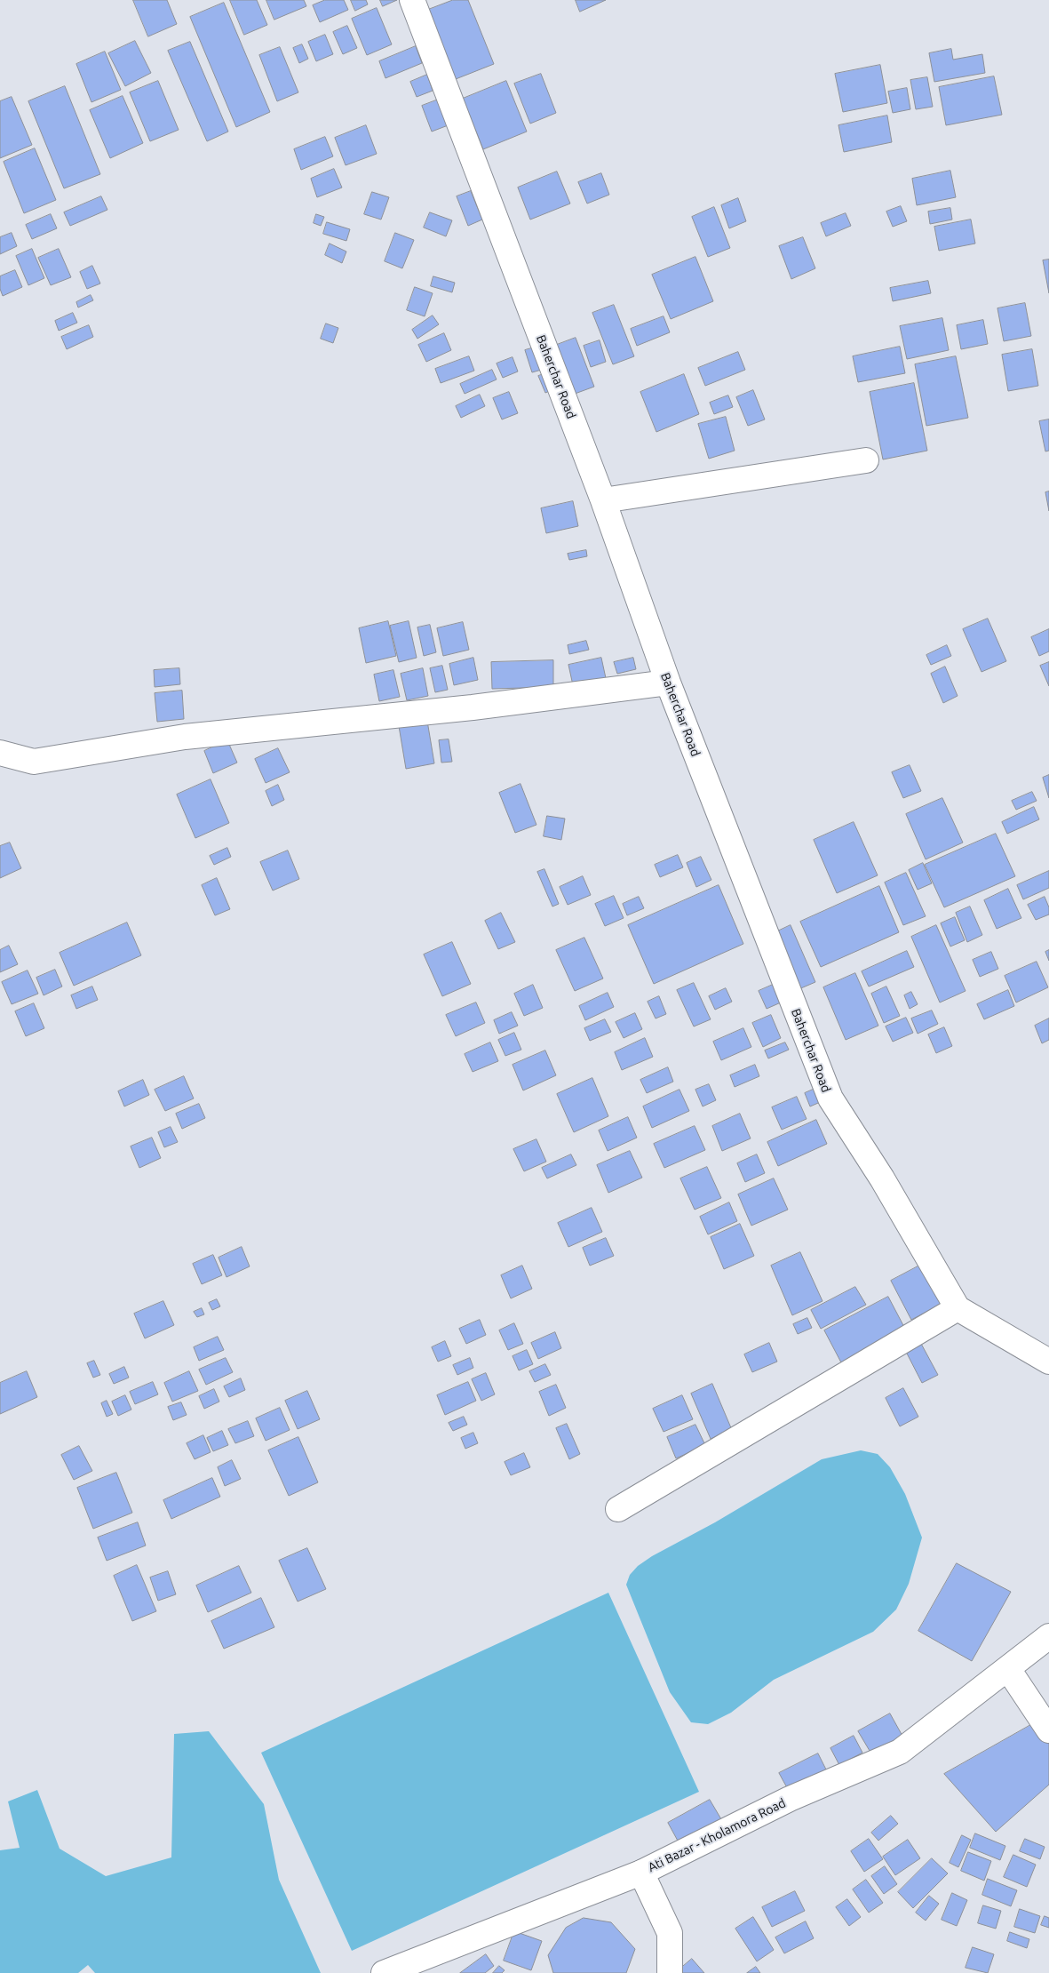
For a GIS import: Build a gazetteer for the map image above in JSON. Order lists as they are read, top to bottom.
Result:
{
  "streets": {
    "street": ["Baherchar Road", "Ati Bazar - Kholamora Road"]
  }
}
